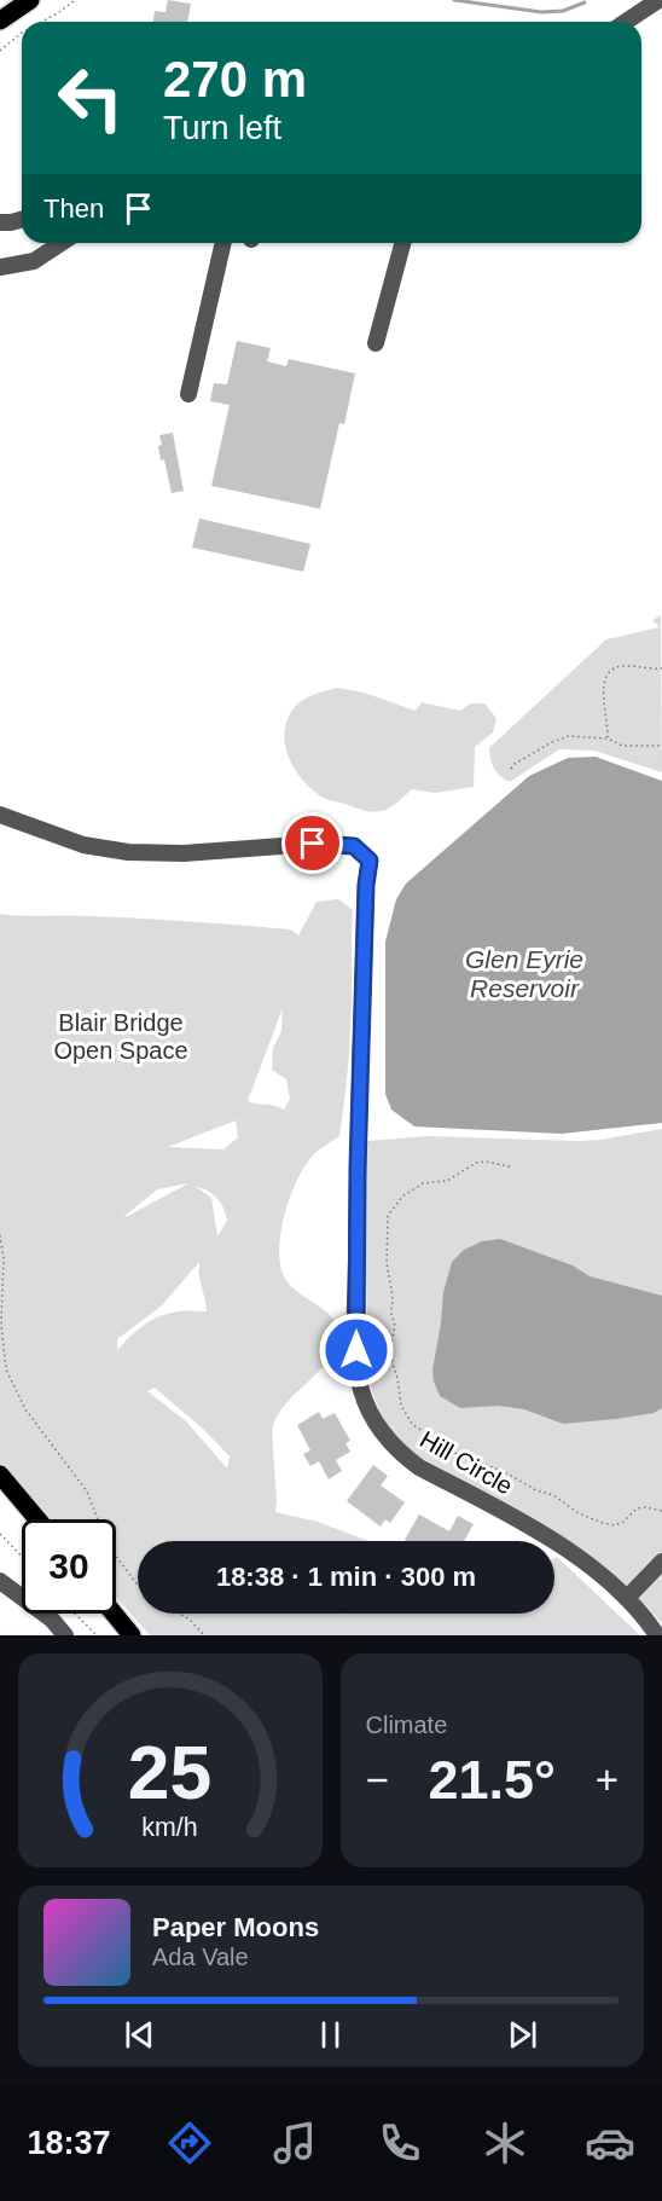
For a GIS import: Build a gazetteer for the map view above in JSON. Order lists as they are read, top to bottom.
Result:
{
  "streets": {
    "street": ["Hill Circle"]
  },
  "water": ["Glen Eyrie Reservoir"],
  "parks": ["Blair Bridge Open Space"],
  "page": {
    "turn": ["270 m", "Turn left"],
    "then": "Then",
    "limit": "30",
    "trip": "18:38 · 1 min · 300 m",
    "tile": "Climate",
    "heat": ["−", "21.5°", "+"],
    "song": ["Paper Moons", "Ada Vale"],
    "tabs": "18:37",
    "gauge": ["25", "km/h"]
  }
}
